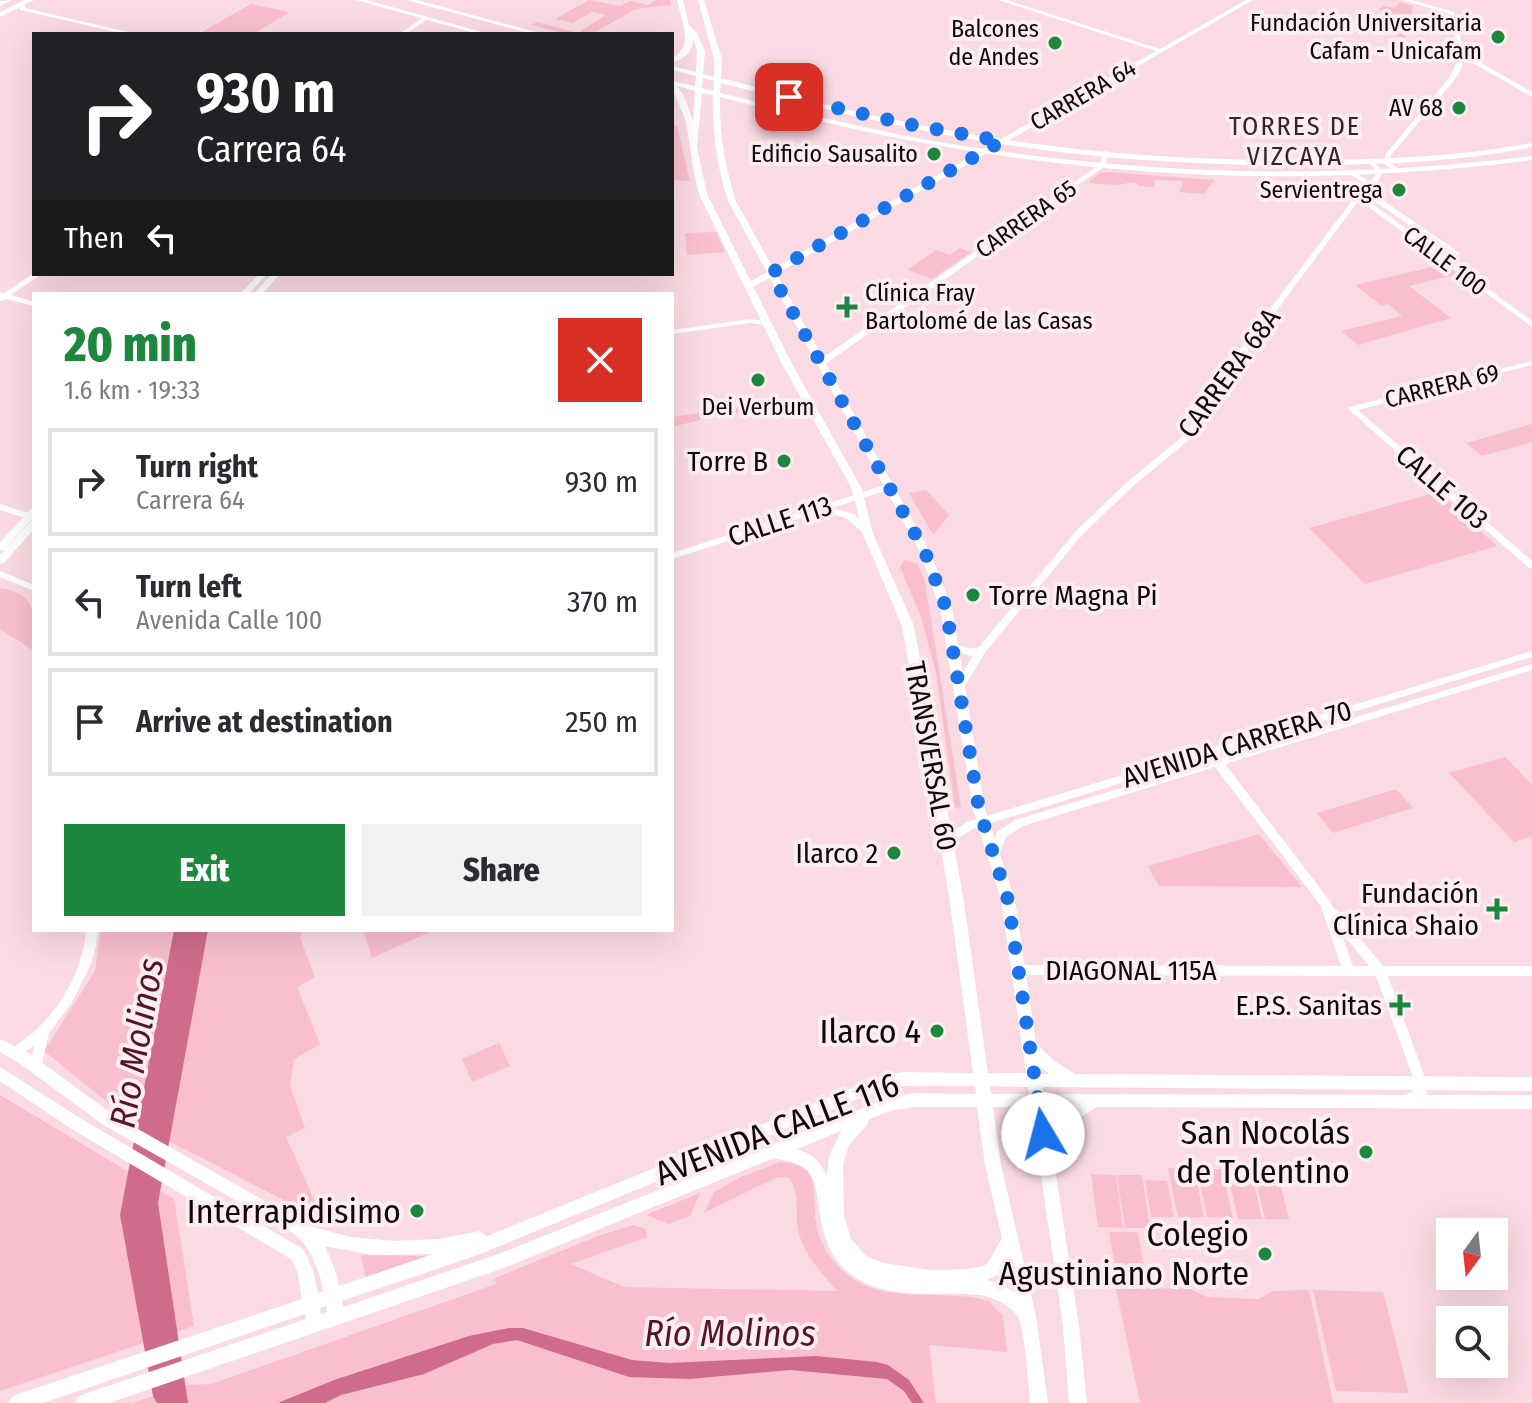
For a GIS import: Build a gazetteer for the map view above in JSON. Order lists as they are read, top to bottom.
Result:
{
  "streets": {
    "main road": ["TRANSVERSAL 60", "AVENIDA CALLE 116"],
    "street": [
      "CARRERA 64",
      "CARRERA 65",
      "CALLE 100",
      "CARRERA 68A",
      "CARRERA 69",
      "CALLE 103",
      "CALLE 113",
      "AVENIDA CARRERA 70",
      "DIAGONAL 115A"
    ]
  },
  "crossings": [
    ["CARRERA 64", "TRANSVERSAL 60"],
    ["CARRERA 65", "TRANSVERSAL 60"],
    ["CALLE 100", "CARRERA 68A"],
    ["CARRERA 68A", "TRANSVERSAL 60"],
    ["CARRERA 69", "CALLE 103"],
    ["CALLE 113", "TRANSVERSAL 60"],
    ["AVENIDA CARRERA 70", "TRANSVERSAL 60"],
    ["TRANSVERSAL 60", "DIAGONAL 115A"],
    ["TRANSVERSAL 60", "AVENIDA CALLE 116"]
  ],
  "districts": ["TORRES DE VIZCAYA"],
  "water": ["Río Molinos"],
  "places": {
    "other": [
      "Fundación Universitaria Cafam - Unicafam",
      "Balcones de Andes",
      "AV 68",
      "Edificio Sausalito",
      "Servientrega",
      "Dei Verbum",
      "Torre B",
      "Torre Magna Pi",
      "Ilarco 2",
      "Ilarco 4",
      "San Nocolás de Tolentino",
      "Interrapidisimo",
      "Colegio Agustiniano Norte"
    ],
    "health": ["Clínica Fray Bartolomé de las Casas", "Fundación Clínica Shaio", "E.P.S. Sanitas"]
  },
  "north": "bottom",
  "page": {
    "turn": ["930 m", "Carrera 64"],
    "then": "Then",
    "heading": ["20 min", "1.6 km · 19:33"],
    "list": [
      {
        "name": "Turn right",
        "note": "Carrera 64",
        "value": "930 m"
      },
      {
        "name": "Turn left",
        "note": "Avenida Calle 100",
        "value": "370 m"
      },
      {
        "name": "Arrive at destination",
        "value": "250 m"
      }
    ],
    "buttons": ["Exit", "Share"]
  }
}
